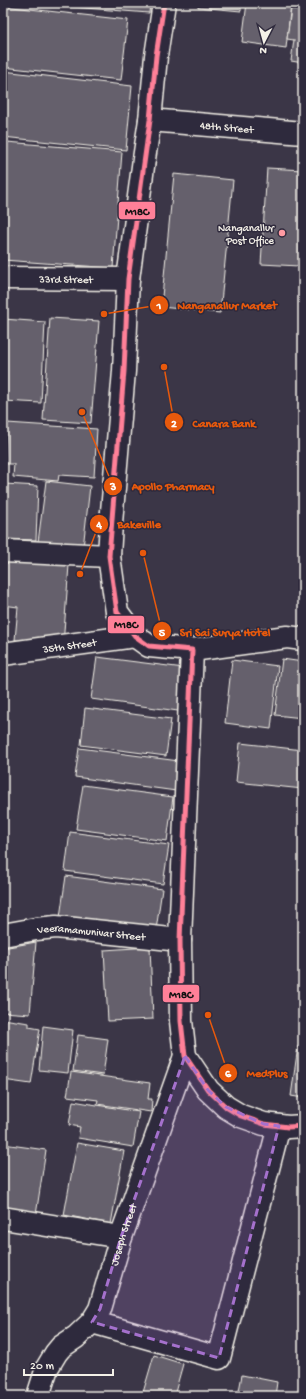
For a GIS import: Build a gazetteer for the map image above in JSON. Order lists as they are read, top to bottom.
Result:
{
  "streets": {
    "street": [
      "48th Street",
      "33rd Street",
      "35th Street",
      "Veeramamunivar Street",
      "Joseph Street"
    ]
  },
  "places": [
    "Nanganallur Post Office",
    "Nanganallur Market",
    "Canara Bank",
    "Apollo Pharmacy",
    "Sri Sai Surya Hotel",
    "Bakeville",
    "MedPlus"
  ],
  "lines": ["transit line M18C"],
  "scale_bar": "20 m",
  "north": "bottom"
}
